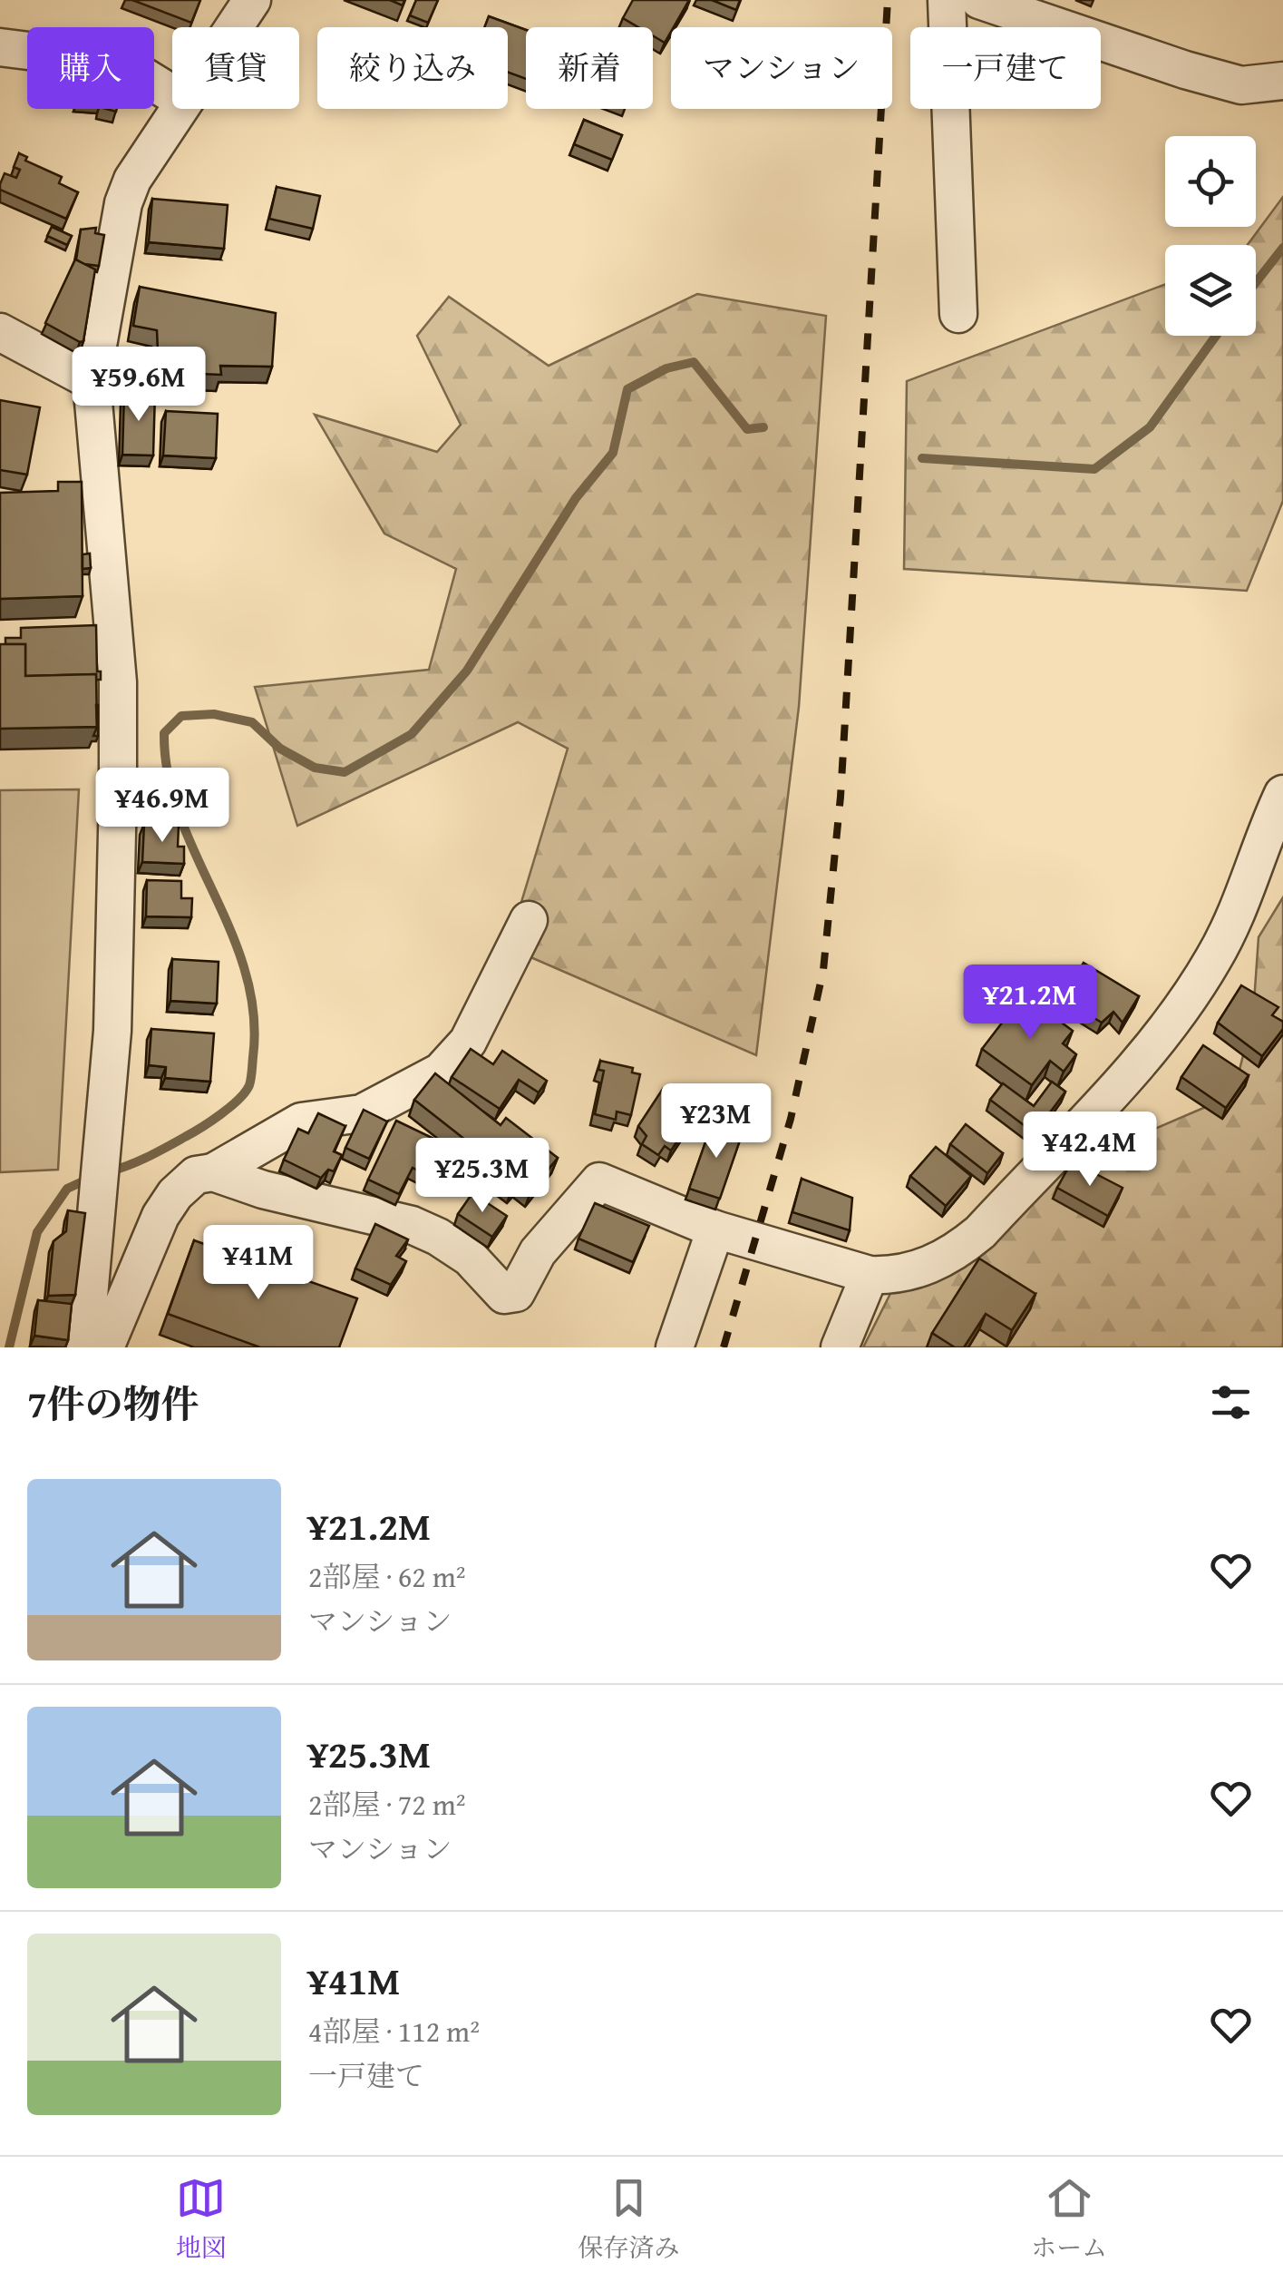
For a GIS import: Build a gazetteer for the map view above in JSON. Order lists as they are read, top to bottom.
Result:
{
  "page": {
    "chip": [
      "購入",
      "賃貸",
      "絞り込み",
      "新着",
      "マンション",
      "一戸建て"
    ],
    "price": [
      "¥59.6M",
      "¥46.9M",
      "¥21.2M",
      "¥23M",
      "¥42.4M",
      "¥25.3M",
      "¥41M"
    ],
    "heading": "7件の物件",
    "list": [
      {
        "name": "¥21.2M",
        "note": "2部屋 · 62 m² · マンション"
      },
      {
        "name": "¥25.3M",
        "note": "2部屋 · 72 m² · マンション"
      },
      {
        "name": "¥41M",
        "note": "4部屋 · 112 m² · 一戸建て"
      }
    ],
    "tabs": ["地図", "保存済み", "ホーム"]
  }
}
